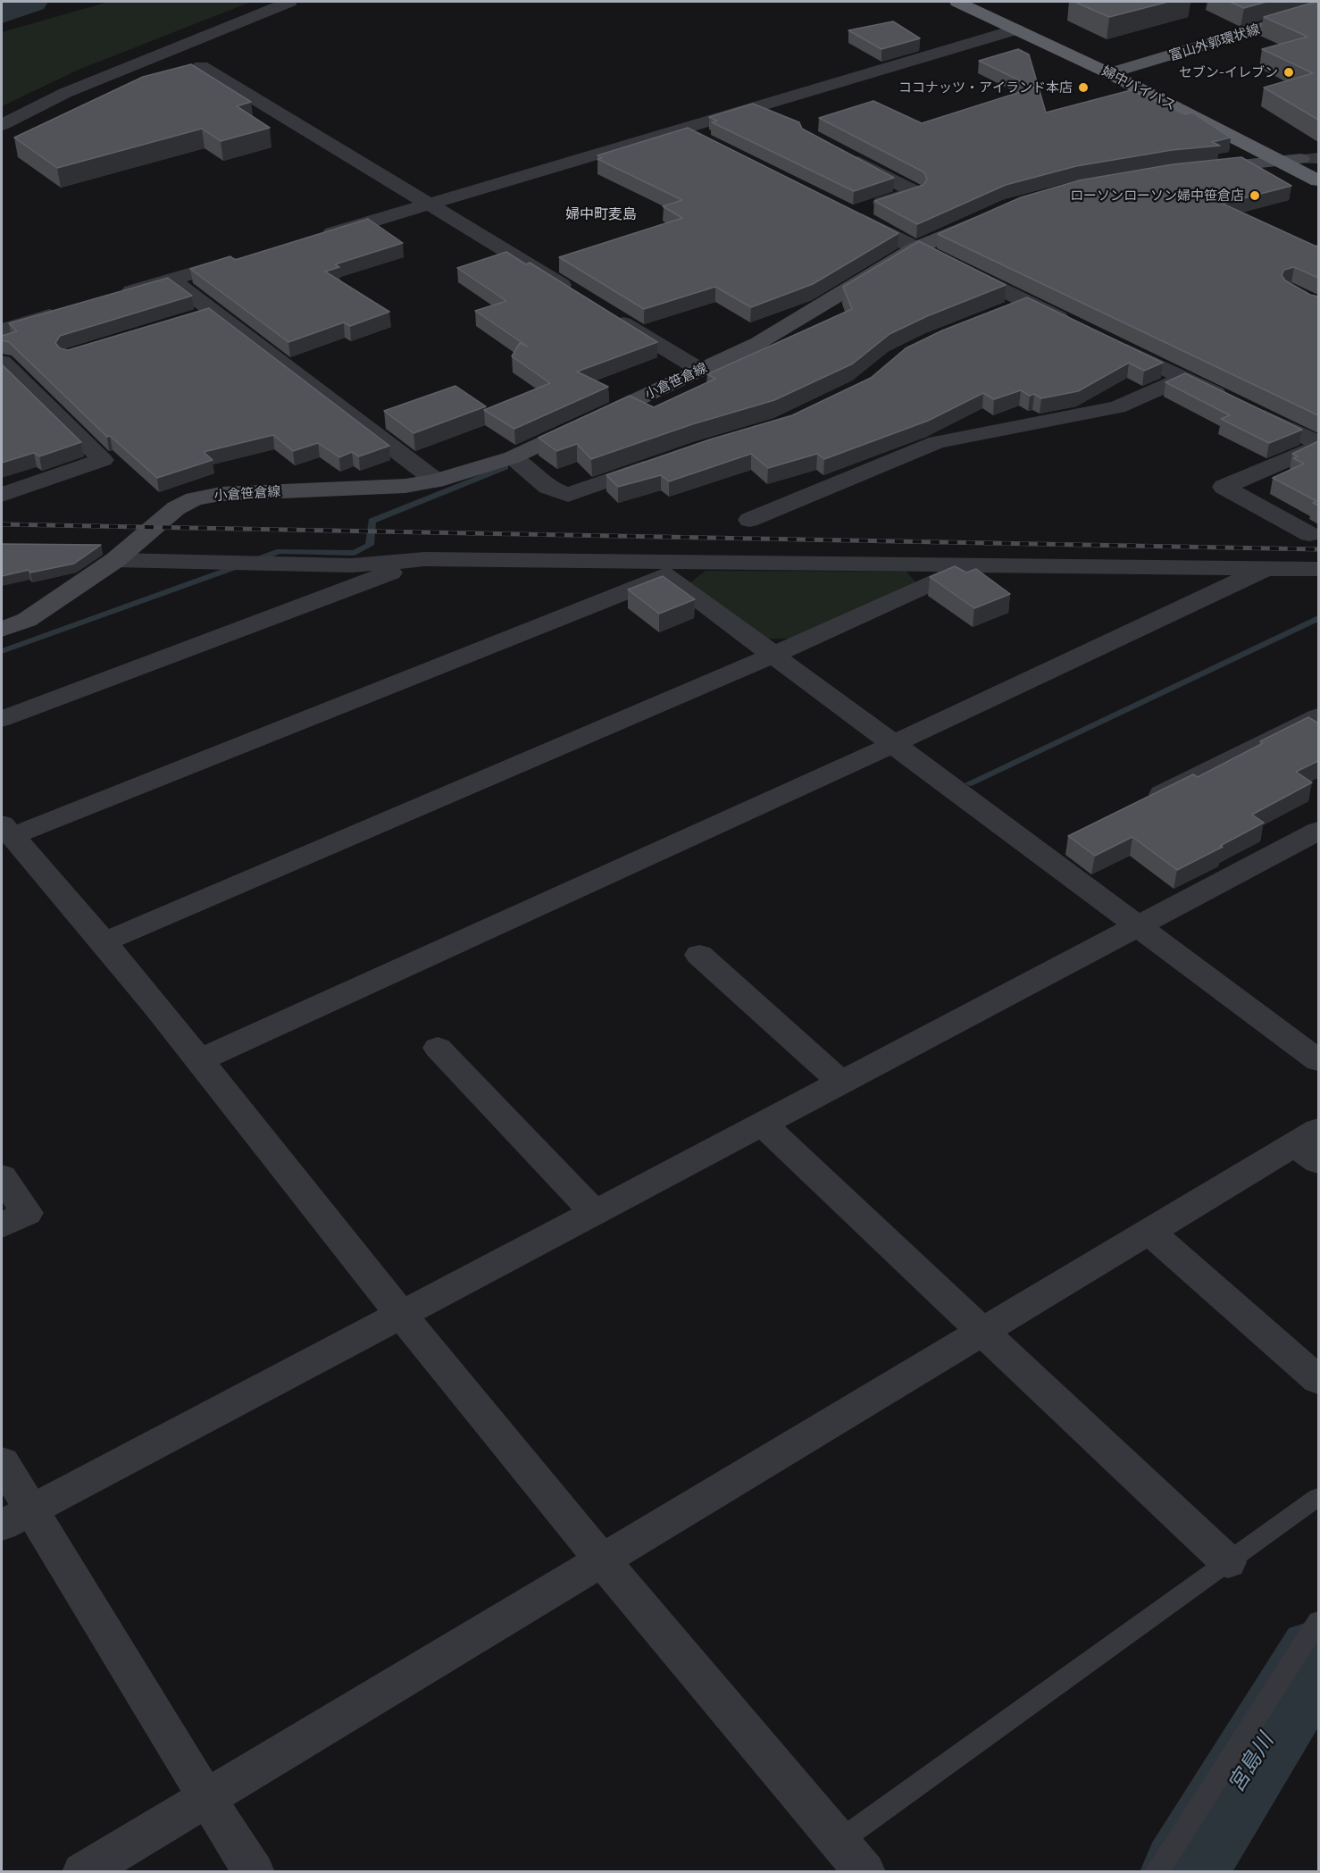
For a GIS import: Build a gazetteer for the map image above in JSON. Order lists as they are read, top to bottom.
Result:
{
  "streets": {
    "highway": ["婦中バイパス"],
    "main road": ["富山外郭環状線", "小倉笹倉線"]
  },
  "crossings": [
    ["富山外郭環状線", "婦中バイパス"]
  ],
  "districts": ["婦中町麦島"],
  "water": ["宮島川"],
  "places": ["セブン-イレブン", "ココナッツ・アイランド本店", "ローソンローソン婦中笹倉店"]
}
